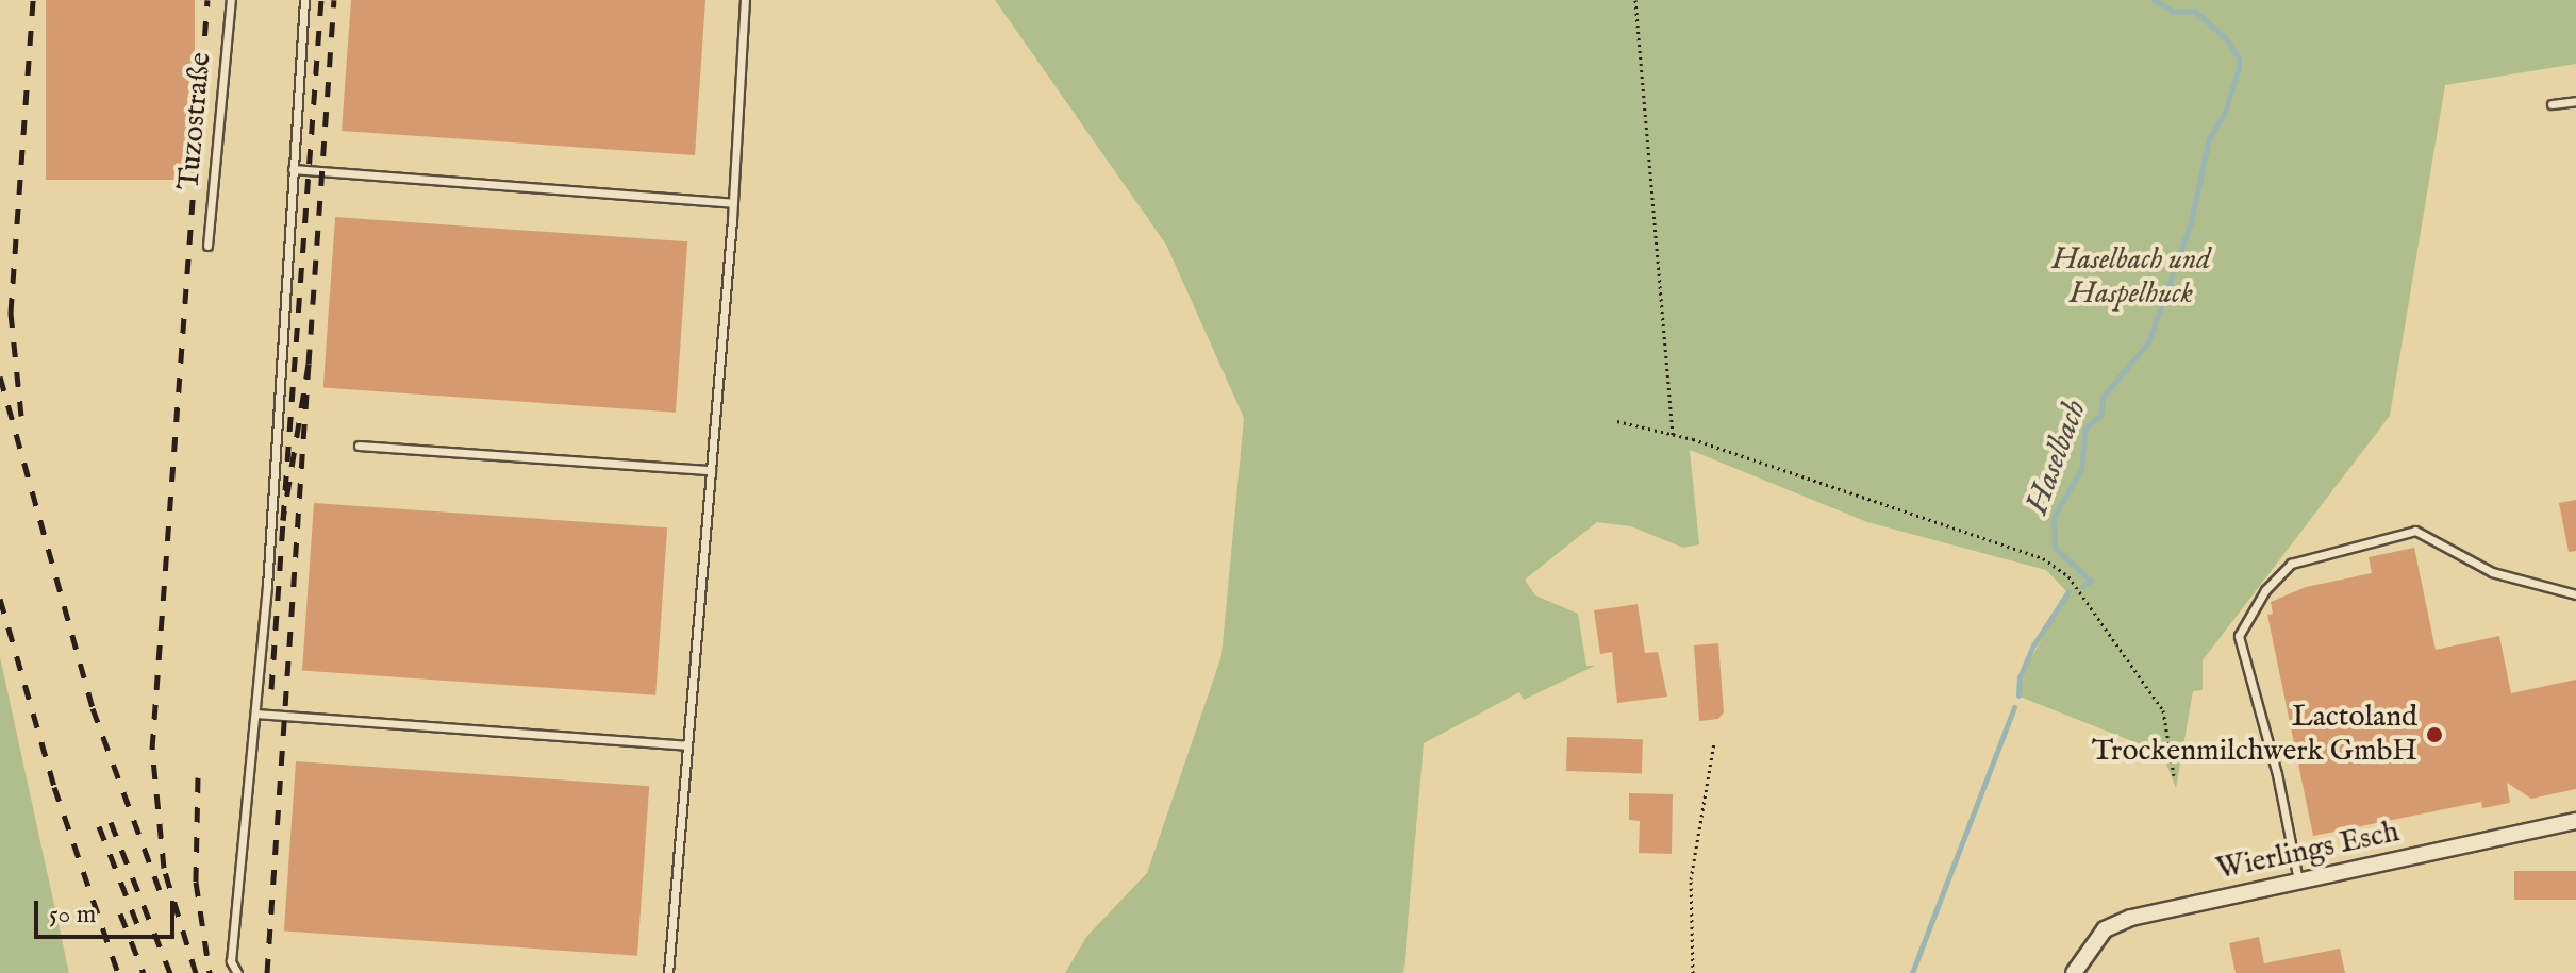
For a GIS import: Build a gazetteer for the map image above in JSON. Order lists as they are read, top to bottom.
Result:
{
  "streets": {
    "street": ["Wierlings Esch"],
    "lane": ["Tuzostraße"]
  },
  "water": ["Haselbach"],
  "parks": ["Haselbach und Haspelhuck"],
  "places": ["Lactoland Trockenmilchwerk GmbH"],
  "scale_bar": "50 m"
}
